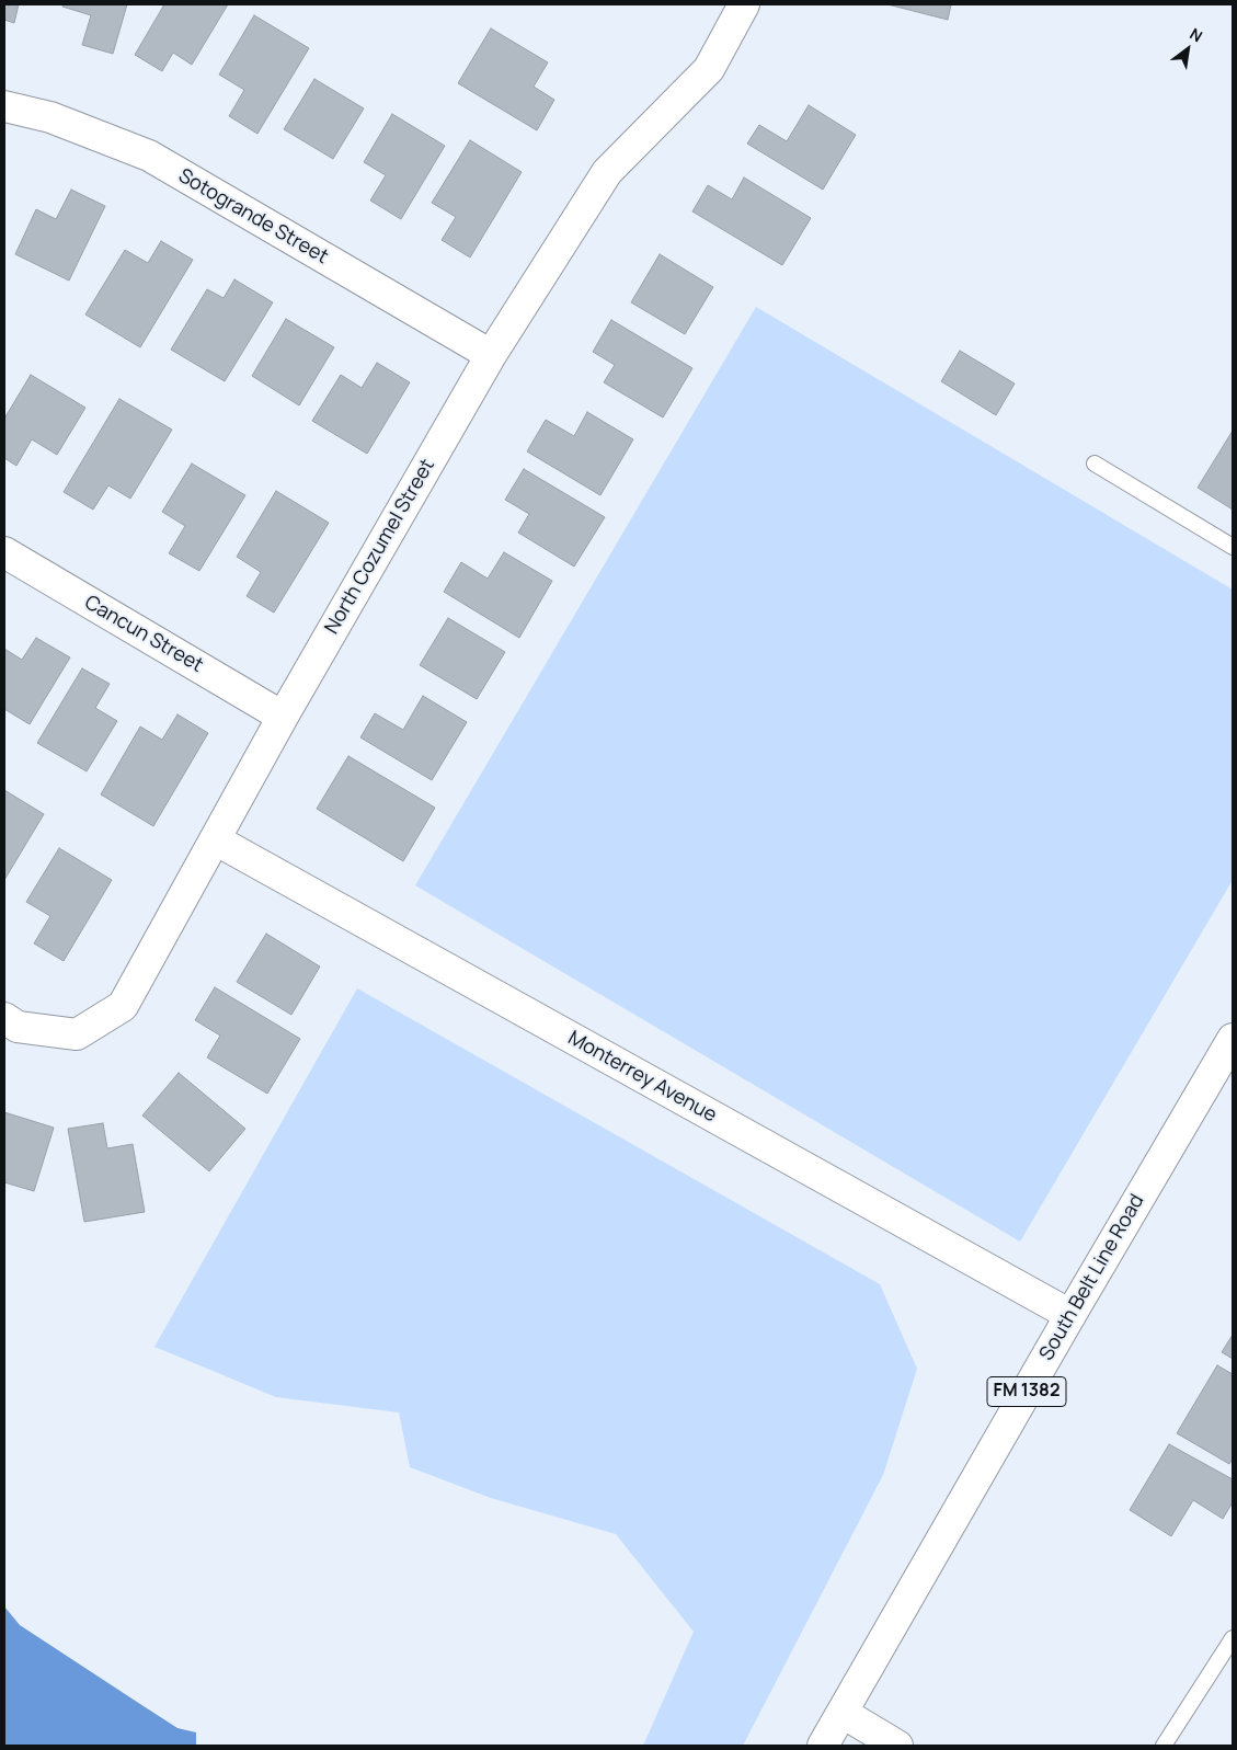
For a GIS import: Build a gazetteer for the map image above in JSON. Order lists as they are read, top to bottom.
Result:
{
  "streets": {
    "street": [
      "Sotogrande Street",
      "North Cozumel Street",
      "Cancun Street",
      "Monterrey Avenue",
      "South Belt Line Road",
      "FM 1382"
    ]
  },
  "crossings": [
    ["Sotogrande Street", "North Cozumel Street"],
    ["North Cozumel Street", "Cancun Street"],
    ["North Cozumel Street", "Monterrey Avenue"],
    ["Monterrey Avenue", "South Belt Line Road"]
  ],
  "north": "top right"
}
